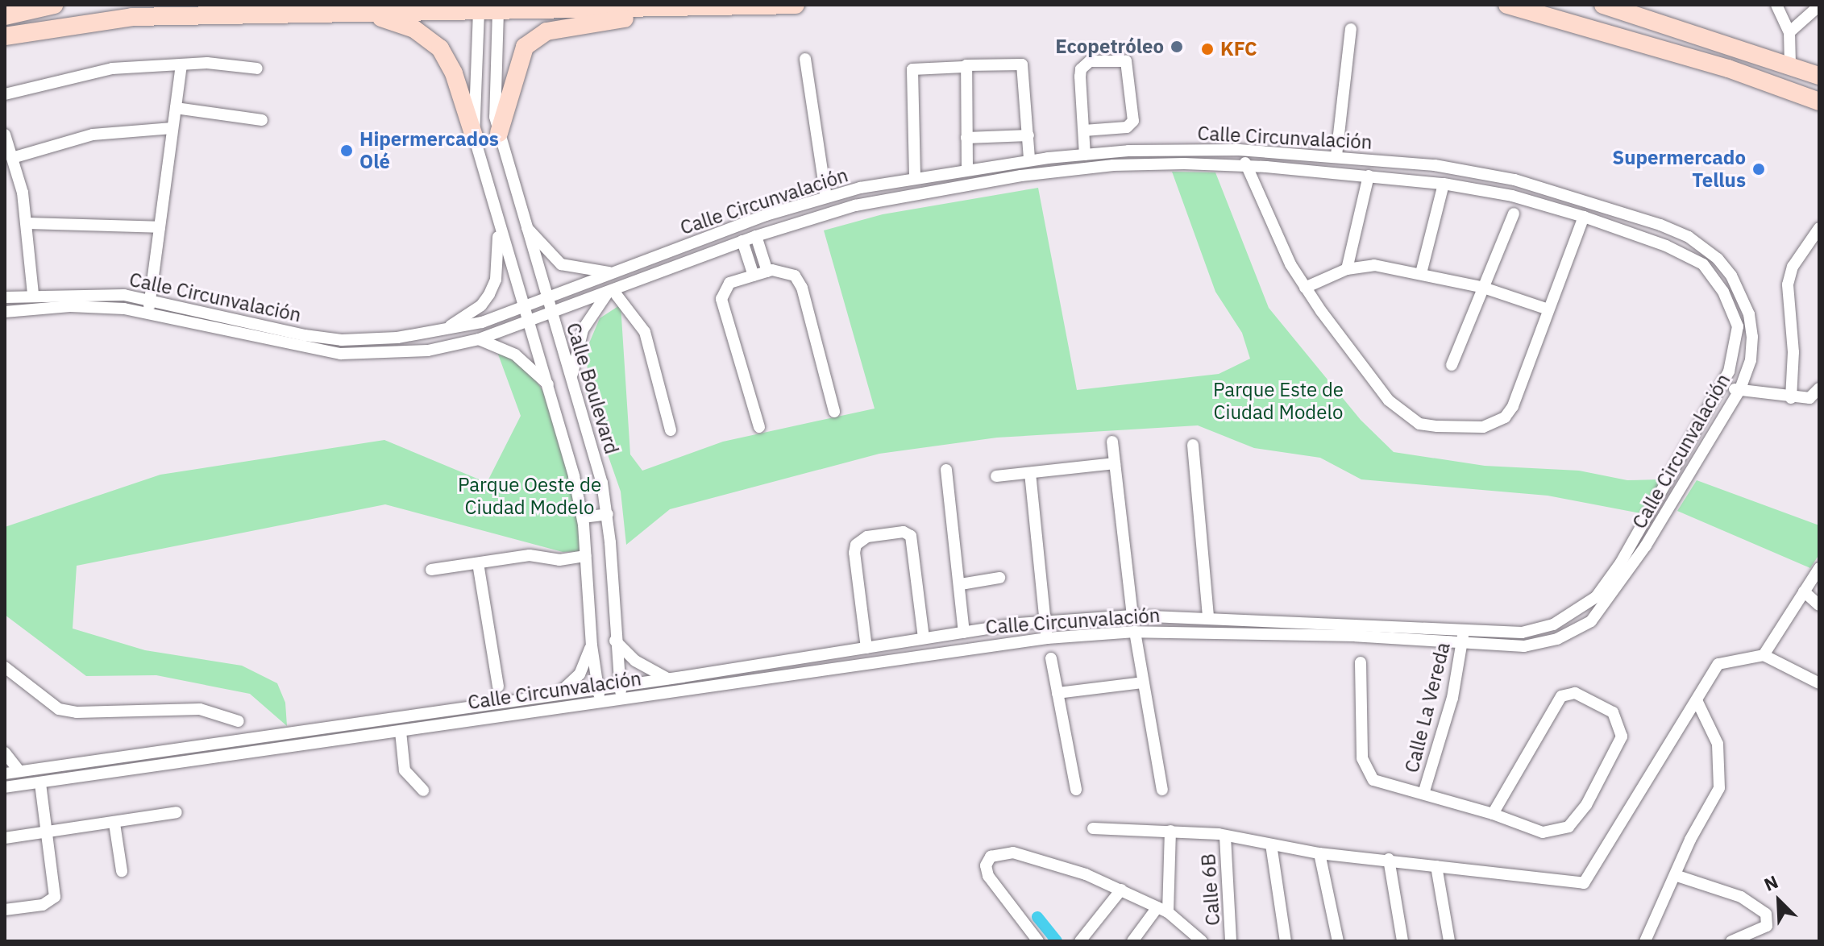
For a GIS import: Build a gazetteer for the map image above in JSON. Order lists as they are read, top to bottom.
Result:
{
  "streets": {
    "street": [
      "Calle Circunvalación",
      "Calle Boulevard",
      "Calle La Vereda",
      "Calle 6B"
    ]
  },
  "crossings": [
    ["Calle Circunvalación", "Calle Boulevard"],
    ["Calle Circunvalación", "Calle La Vereda"]
  ],
  "parks": ["Parque Este de Ciudad Modelo", "Parque Oeste de Ciudad Modelo"],
  "places": [
    "Ecopetróleo",
    "KFC",
    "Hipermercados Olé",
    "Supermercado Tellus"
  ],
  "north": "top left"
}
